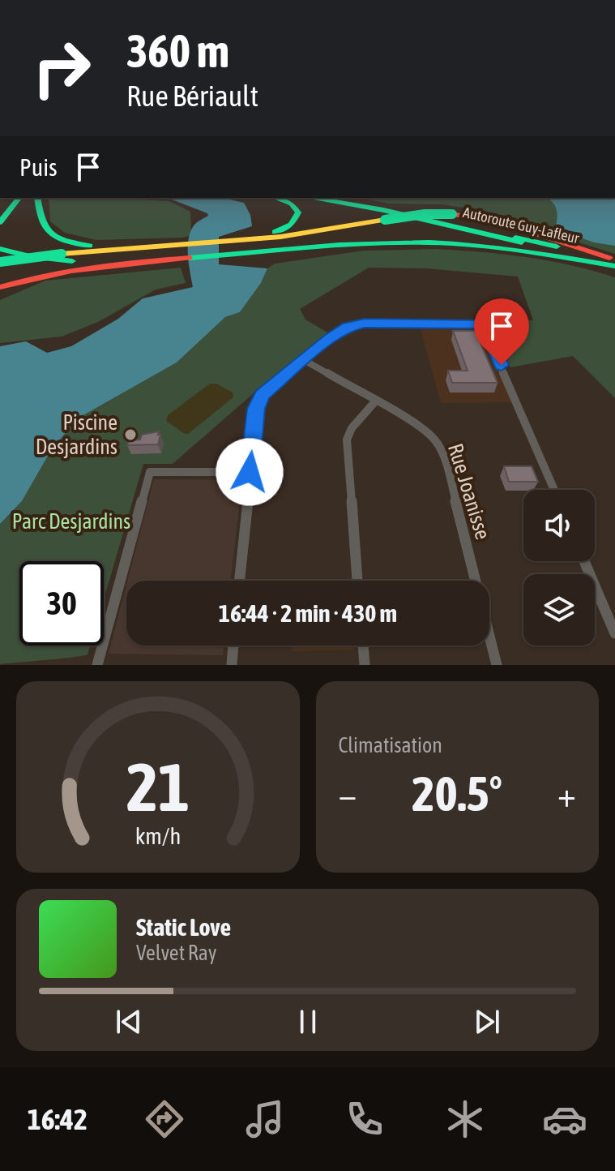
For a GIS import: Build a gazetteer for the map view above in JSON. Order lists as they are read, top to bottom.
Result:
{
  "streets": {
    "highway": ["Autoroute Guy-Lafleur"],
    "street": ["Rue Joanisse"]
  },
  "parks": ["Parc Desjardins"],
  "places": ["Piscine Desjardins"],
  "page": {
    "turn": ["360 m", "Rue Bériault"],
    "then": "Puis",
    "limit": "30",
    "trip": "16:44 · 2 min · 430 m",
    "tile": "Climatisation",
    "heat": ["−", "20.5°", "+"],
    "song": ["Static Love", "Velvet Ray"],
    "tabs": "16:42",
    "gauge": ["21", "km/h"]
  }
}
